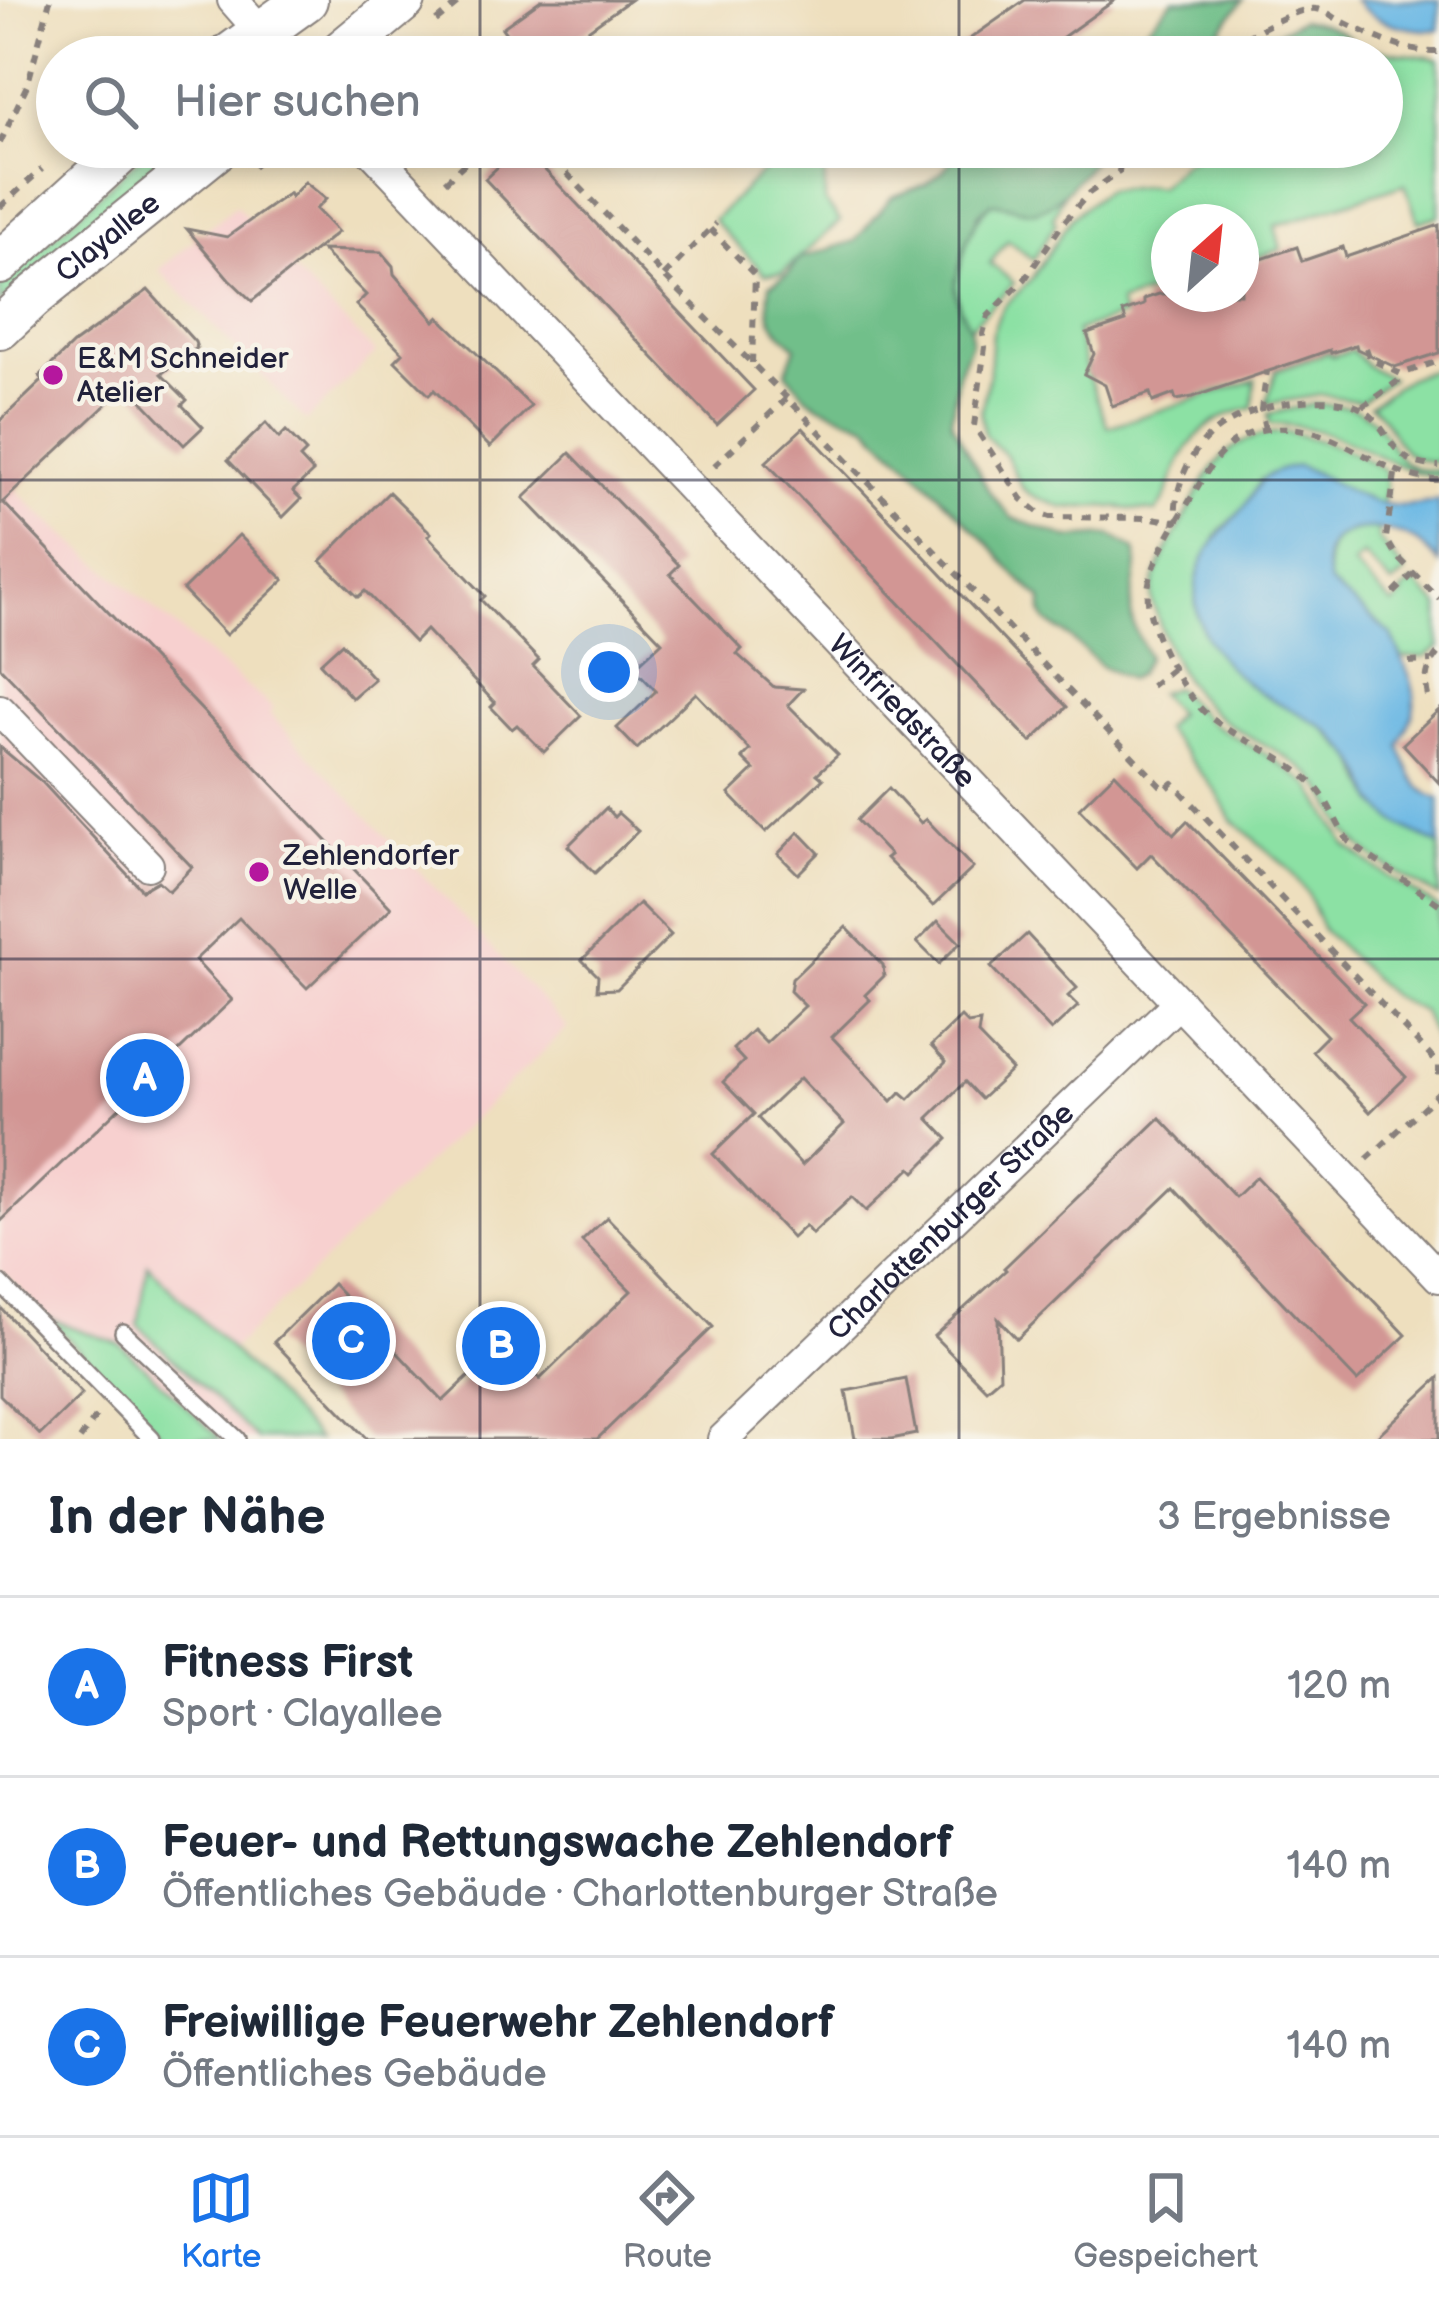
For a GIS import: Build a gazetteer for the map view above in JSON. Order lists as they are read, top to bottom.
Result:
{
  "streets": {
    "main road": ["Clayallee"],
    "street": ["Winfriedstraße", "Charlottenburger Straße"]
  },
  "crossings": [
    ["Winfriedstraße", "Charlottenburger Straße"]
  ],
  "places": ["E&M Schneider Atelier", "Zehlendorfer Welle"],
  "north": "top right",
  "page": {
    "search": "Hier suchen",
    "pins": ["A", "C", "B"],
    "heading": ["In der Nähe", "3 Ergebnisse"],
    "list": [
      {
        "mark": "A",
        "name": "Fitness First",
        "note": "Sport · Clayallee",
        "value": "120 m"
      },
      {
        "mark": "B",
        "name": "Feuer- und Rettungswache Zehlendorf",
        "note": "Öffentliches Gebäude · Charlottenburger Straße",
        "value": "140 m"
      },
      {
        "mark": "C",
        "name": "Freiwillige Feuerwehr Zehlendorf",
        "note": "Öffentliches Gebäude",
        "value": "140 m"
      }
    ],
    "nav": ["Karte", "Route", "Gespeichert"]
  }
}
